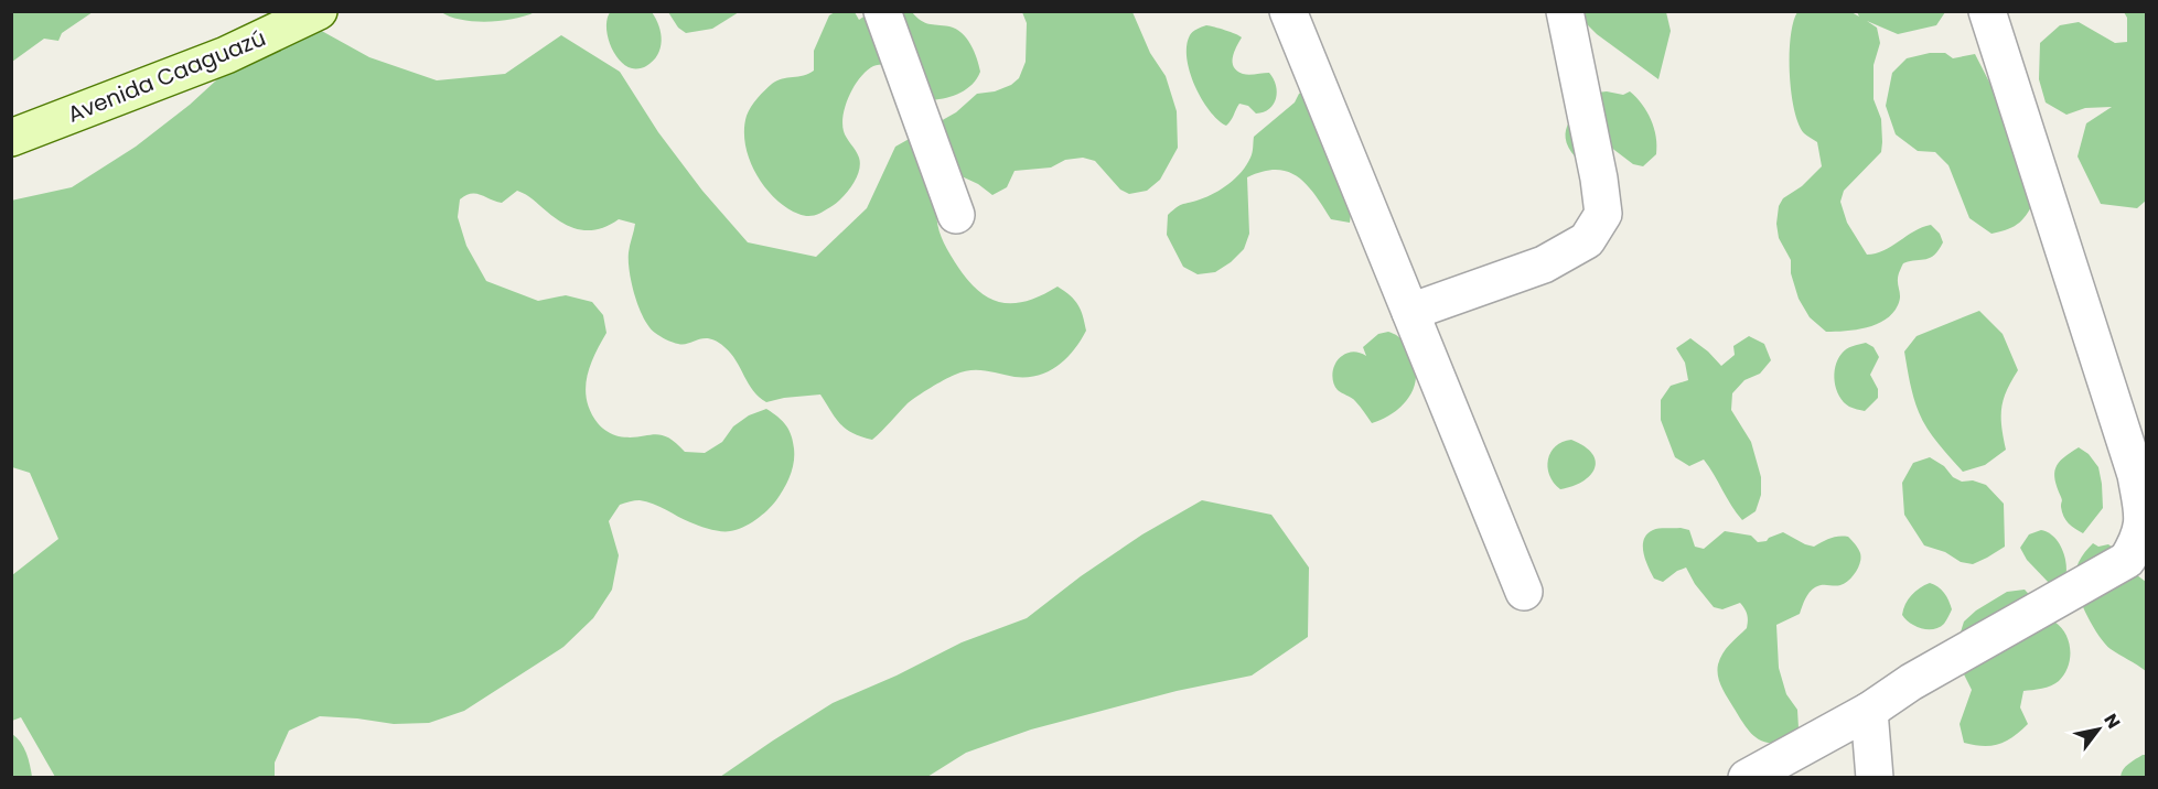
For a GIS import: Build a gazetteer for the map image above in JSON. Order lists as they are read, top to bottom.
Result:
{
  "streets": {
    "street": ["Avenida Caaguazú"]
  },
  "north": "top right"
}
